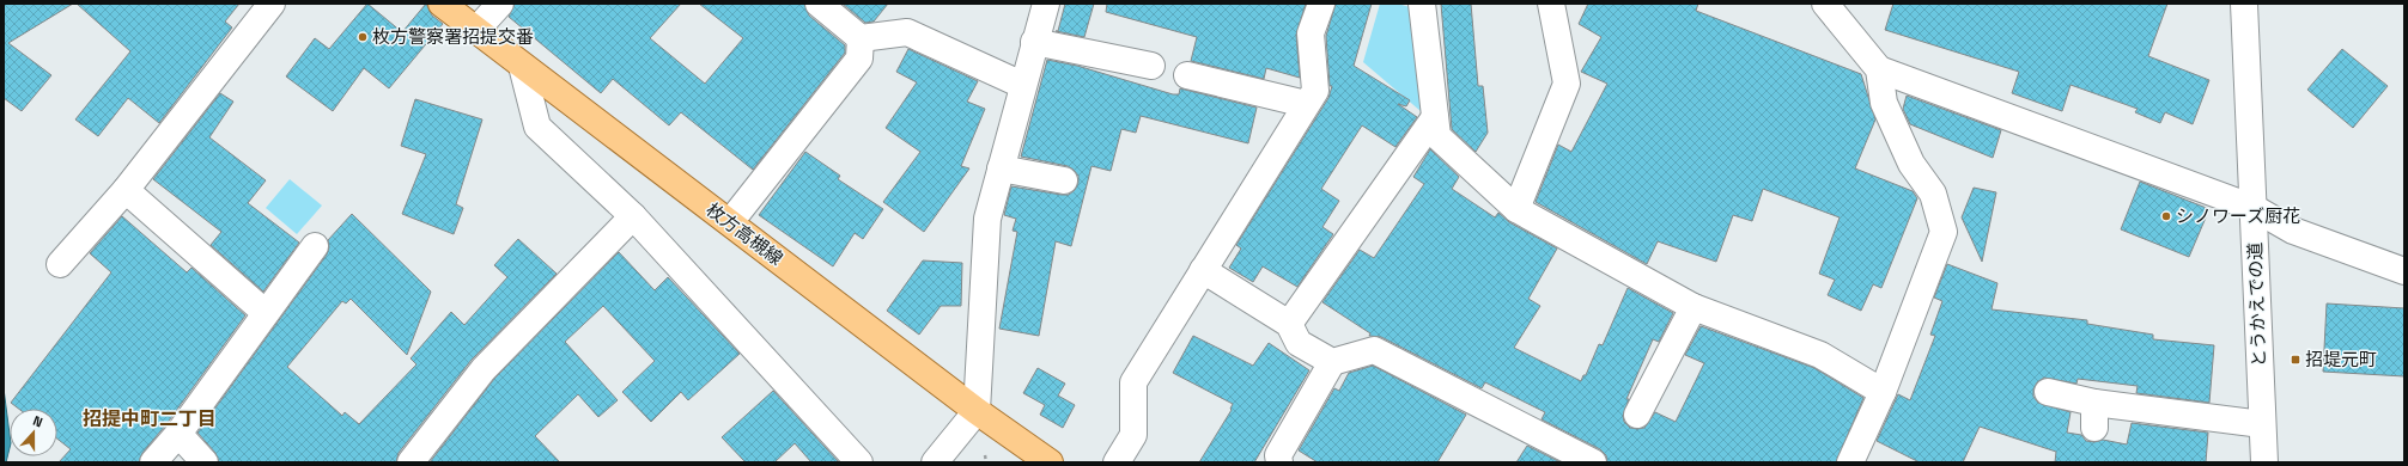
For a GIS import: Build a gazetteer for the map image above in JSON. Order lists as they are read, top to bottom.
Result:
{
  "streets": {
    "main road": ["枚方高槻線"],
    "street": ["とうかえでの道"]
  },
  "districts": ["招提中町二丁目"],
  "places": {
    "other": ["枚方警察署招提交番", "シノワーズ厨花"],
    "transit": ["招堤元町"]
  },
  "north": "top"
}
